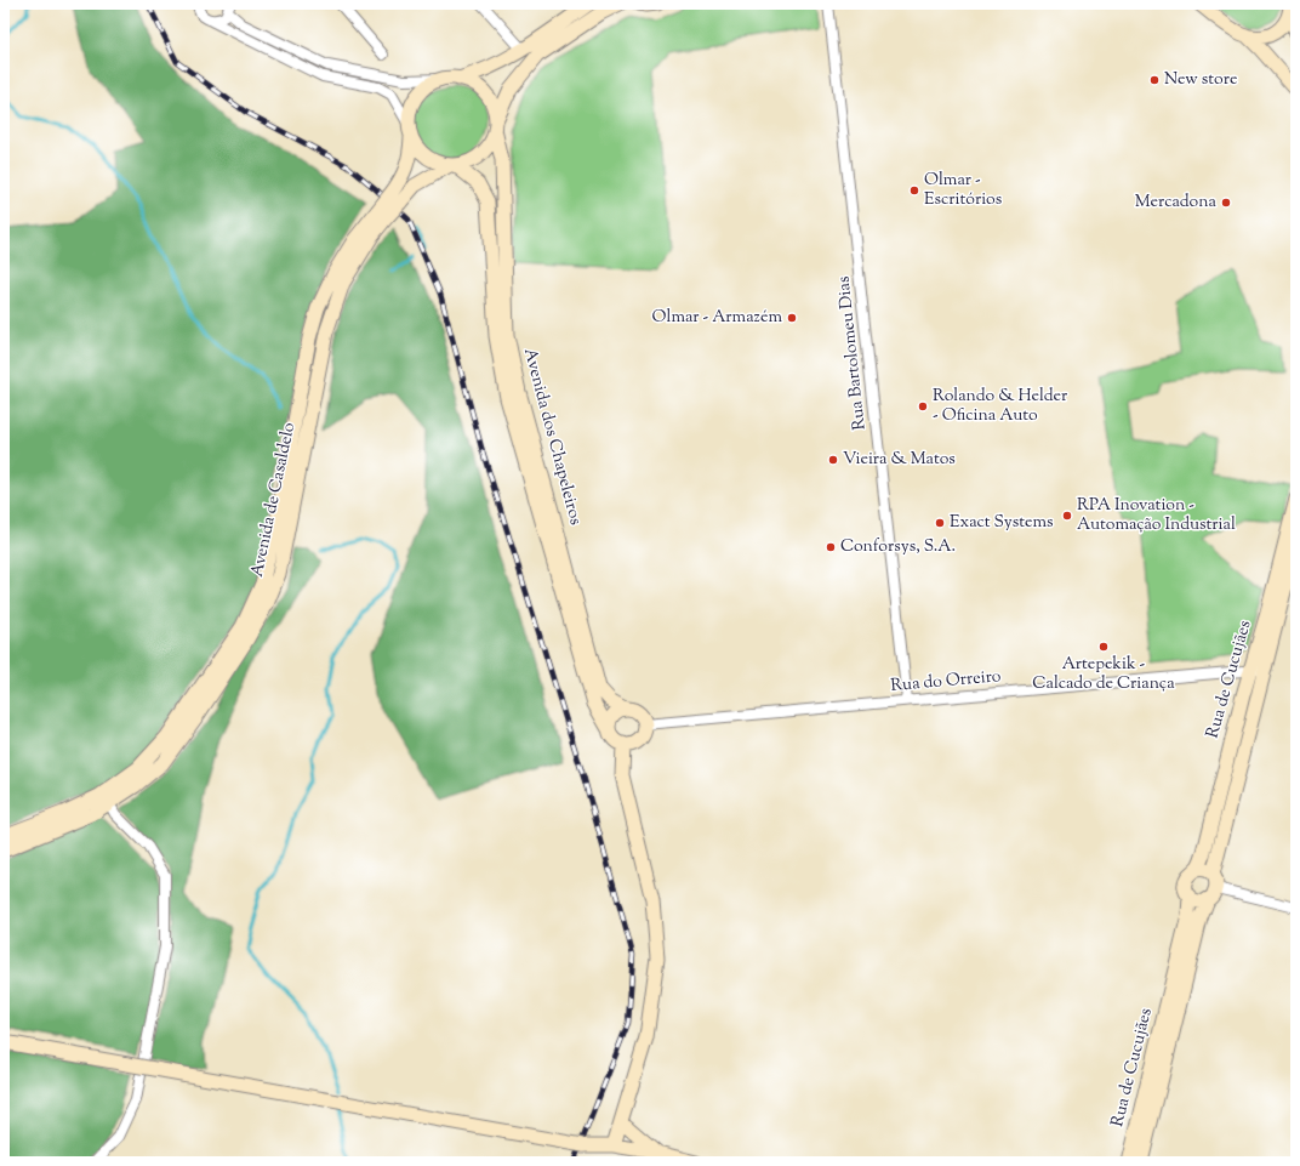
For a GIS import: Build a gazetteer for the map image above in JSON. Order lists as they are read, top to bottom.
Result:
{
  "streets": {
    "street": [
      "Rua Bartolomeu Dias",
      "Avenida dos Chapeleiros",
      "Avenida de Casaldelo",
      "Rua de Cucujães",
      "Rua do Orreiro"
    ]
  },
  "crossings": [
    ["Rua Bartolomeu Dias", "Rua do Orreiro"],
    ["Avenida dos Chapeleiros", "Avenida de Casaldelo"],
    ["Avenida dos Chapeleiros", "Rua do Orreiro"],
    ["Rua de Cucujães", "Rua do Orreiro"]
  ],
  "places": [
    "New store",
    "Olmar - Escritórios",
    "Mercadona",
    "Olmar - Armazém",
    "Rolando & Helder - Oficina Auto",
    "Vieira & Matos",
    "RPA Inovation - Automação Industrial",
    "Exact Systems",
    "Conforsys, S.A.",
    "Artepekik - Calcado de Criança"
  ]
}
